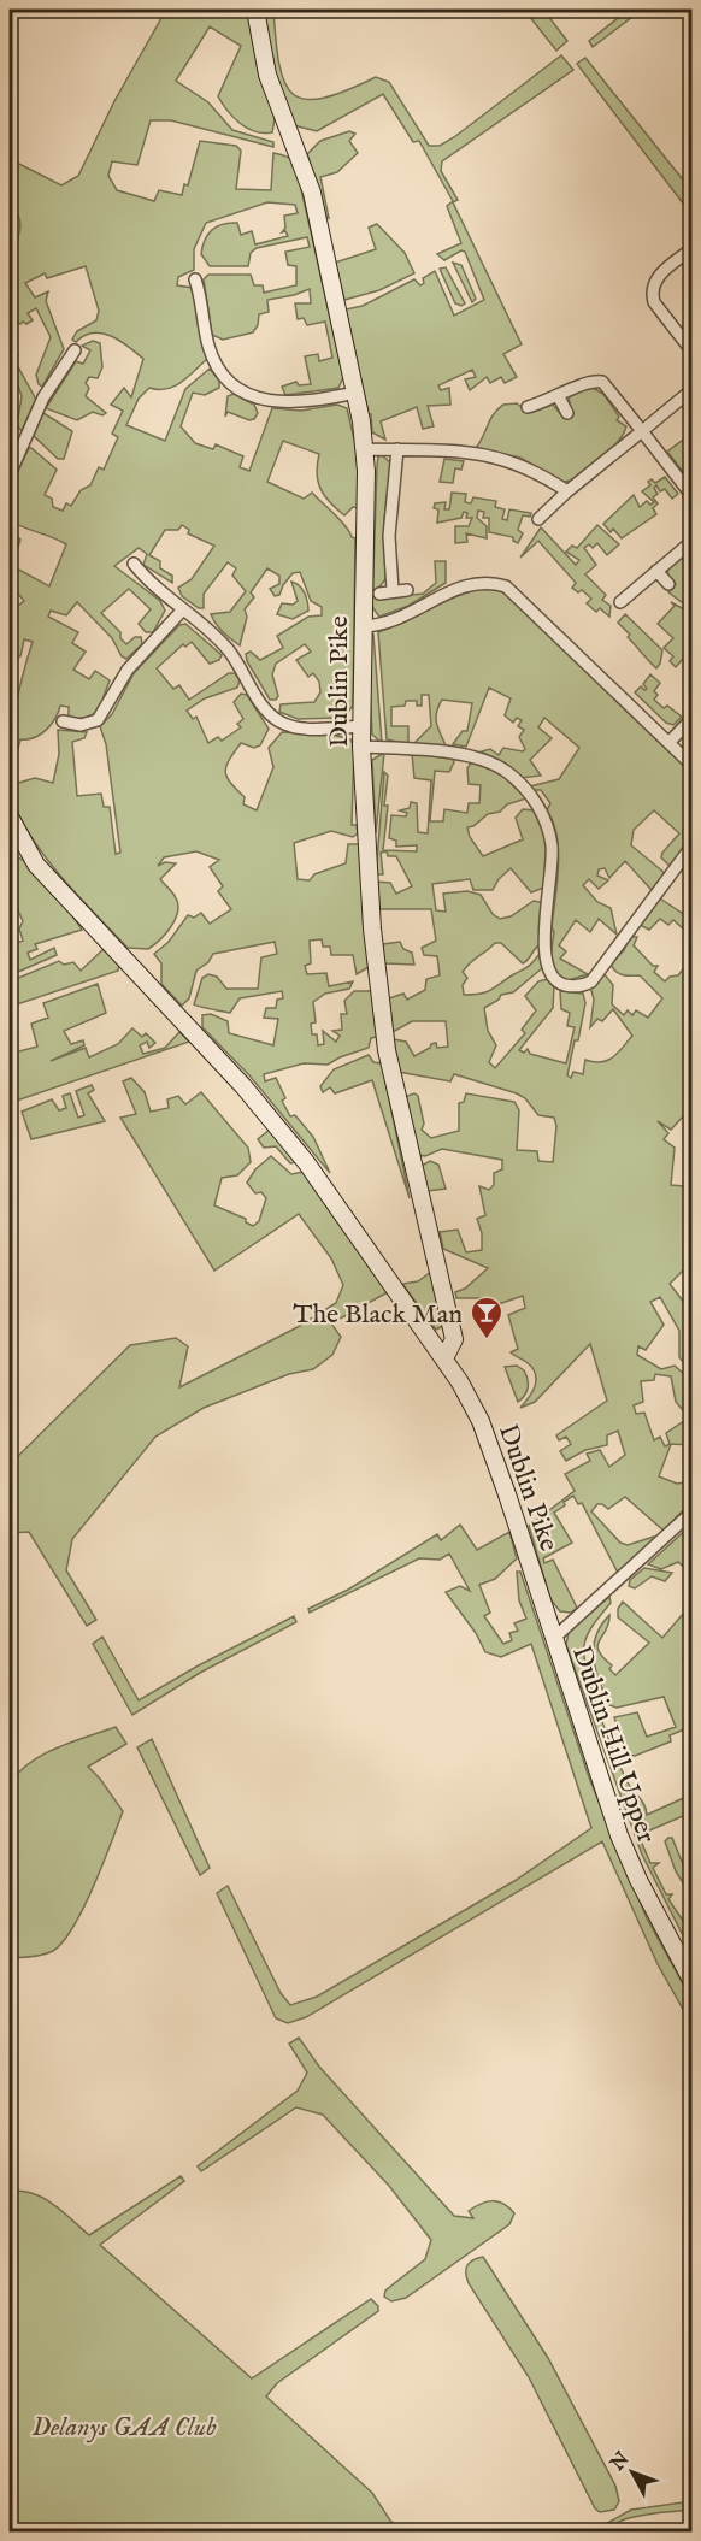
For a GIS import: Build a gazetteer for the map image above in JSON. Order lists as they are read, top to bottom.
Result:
{
  "streets": {
    "street": ["Dublin Pike", "Dublin Hill Upper"]
  },
  "crossings": [
    ["Dublin Pike", "Dublin Hill Upper"]
  ],
  "parks": ["Delanys GAA Club"],
  "places": {
    "bar": ["The Black Man"]
  },
  "north": "top left"
}
